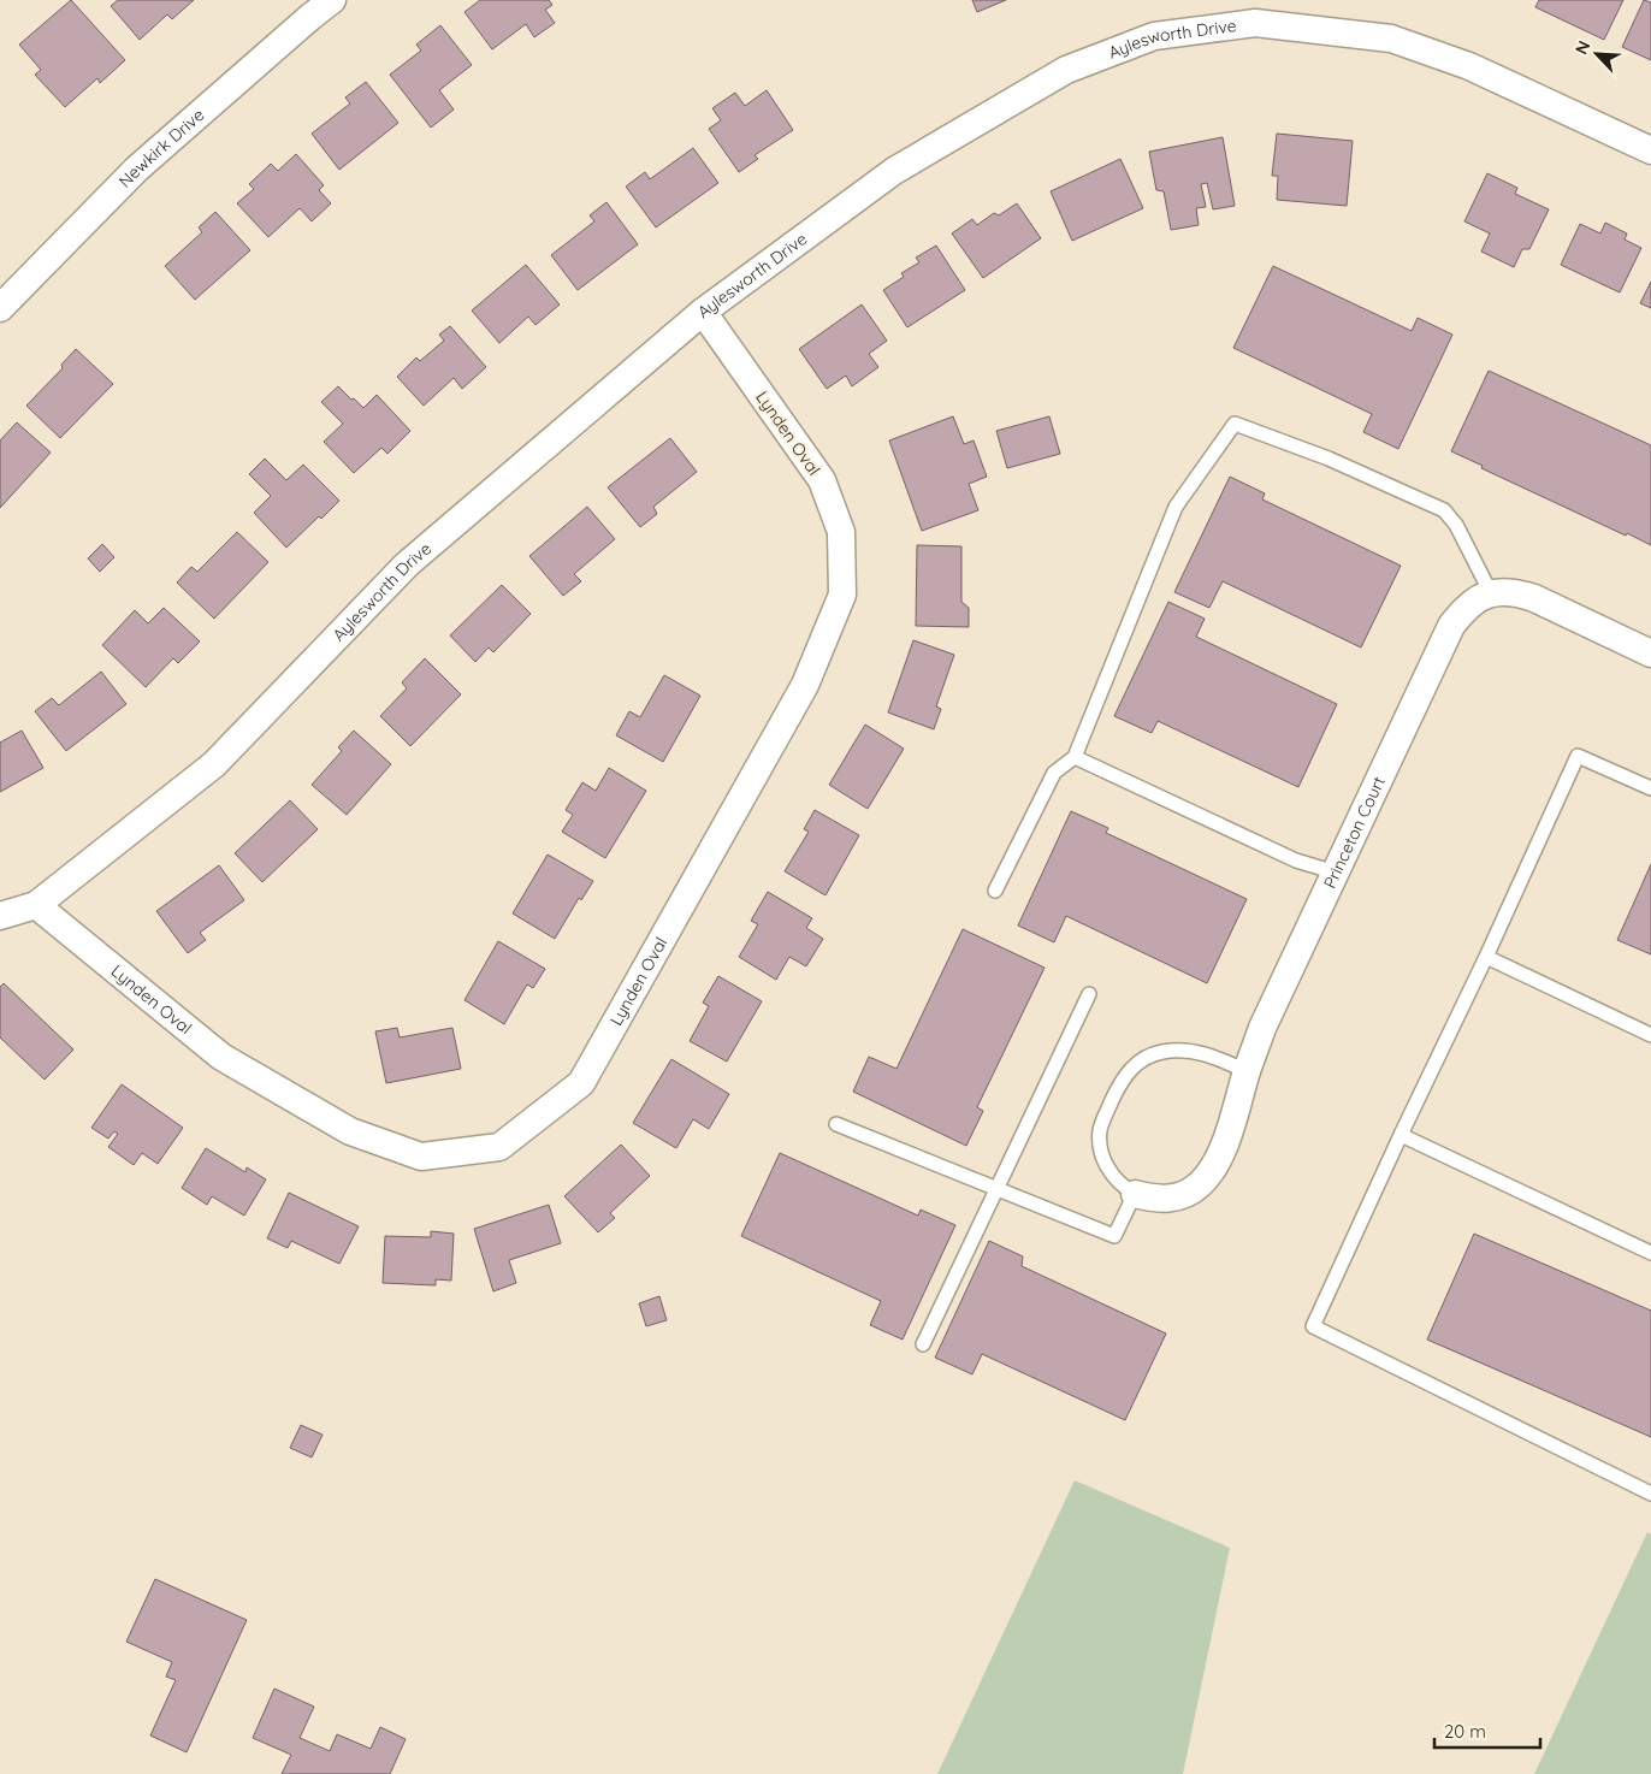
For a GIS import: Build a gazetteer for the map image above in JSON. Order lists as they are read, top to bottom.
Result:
{
  "streets": {
    "street": [
      "Aylesworth Drive",
      "Newkirk Drive",
      "Lynden Oval",
      "Princeton Court"
    ]
  },
  "crossings": [
    ["Aylesworth Drive", "Lynden Oval"]
  ],
  "scale_bar": "20 m",
  "north": "top left"
}
